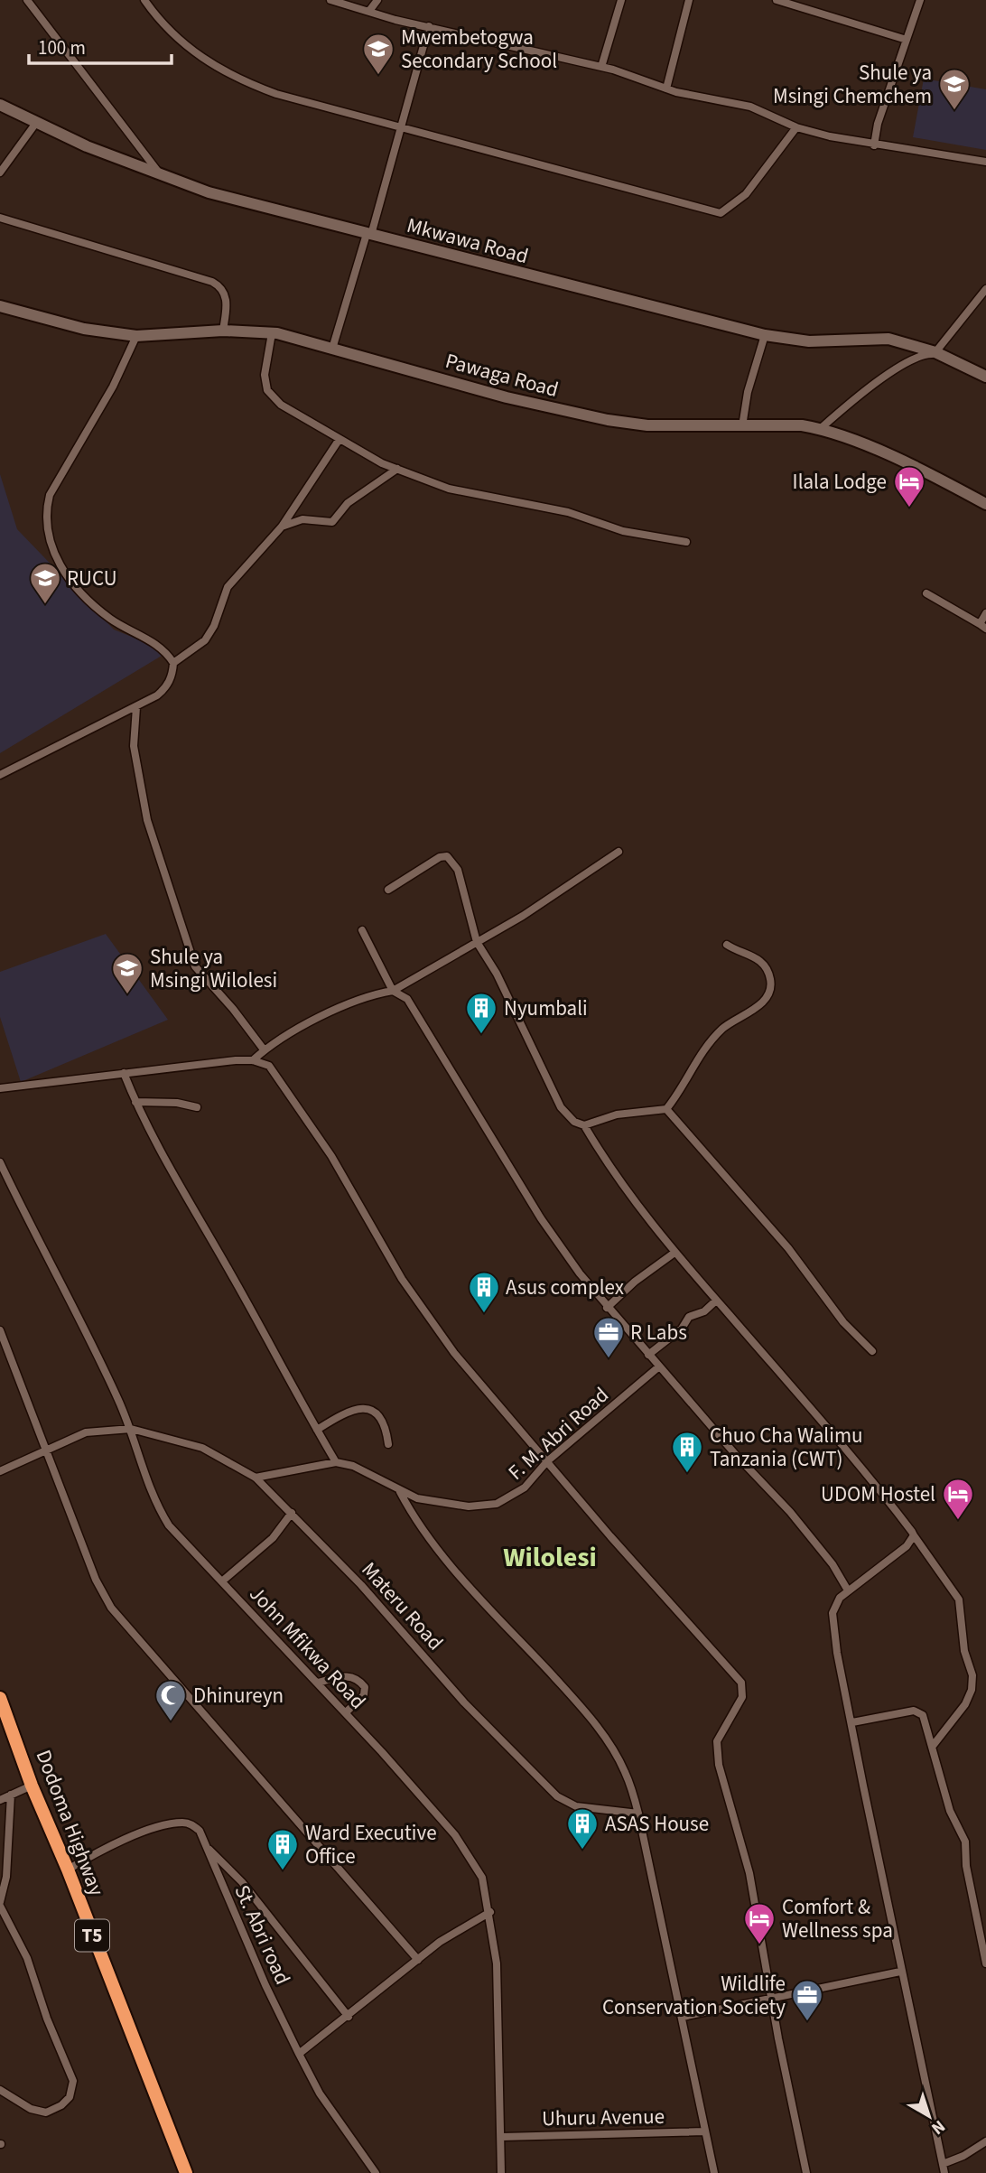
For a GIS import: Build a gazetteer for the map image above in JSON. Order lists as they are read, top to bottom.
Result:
{
  "streets": {
    "highway": ["Dodoma Highway", "T5"],
    "street": [
      "Mkwawa Road",
      "Pawaga Road",
      "F. M. Abri Road",
      "Materu Road",
      "John Mfikwa Road",
      "St. Abri road",
      "Uhuru Avenue"
    ]
  },
  "crossings": [
    ["Materu Road", "John Mfikwa Road"],
    ["John Mfikwa Road", "Uhuru Avenue"],
    ["Dodoma Highway", "St. Abri road"]
  ],
  "districts": ["Wilolesi"],
  "places": {
    "school or university": [
      "Mwembetogwa Secondary School",
      "Shule ya Msingi Chemchem",
      "RUCU",
      "Shule ya Msingi Wilolesi"
    ],
    "hotel": ["Ilala Lodge", "UDOM Hostel", "Comfort & Wellness spa"],
    "building": [
      "Nyumbali",
      "Asus complex",
      "Chuo Cha Walimu Tanzania (CWT)",
      "ASAS House",
      "Ward Executive Office"
    ],
    "office": ["R Labs", "Wildlife Conservation Society"],
    "mosque": ["Dhinureyn"]
  },
  "scale_bar": "100 m",
  "north": "bottom right"
}
